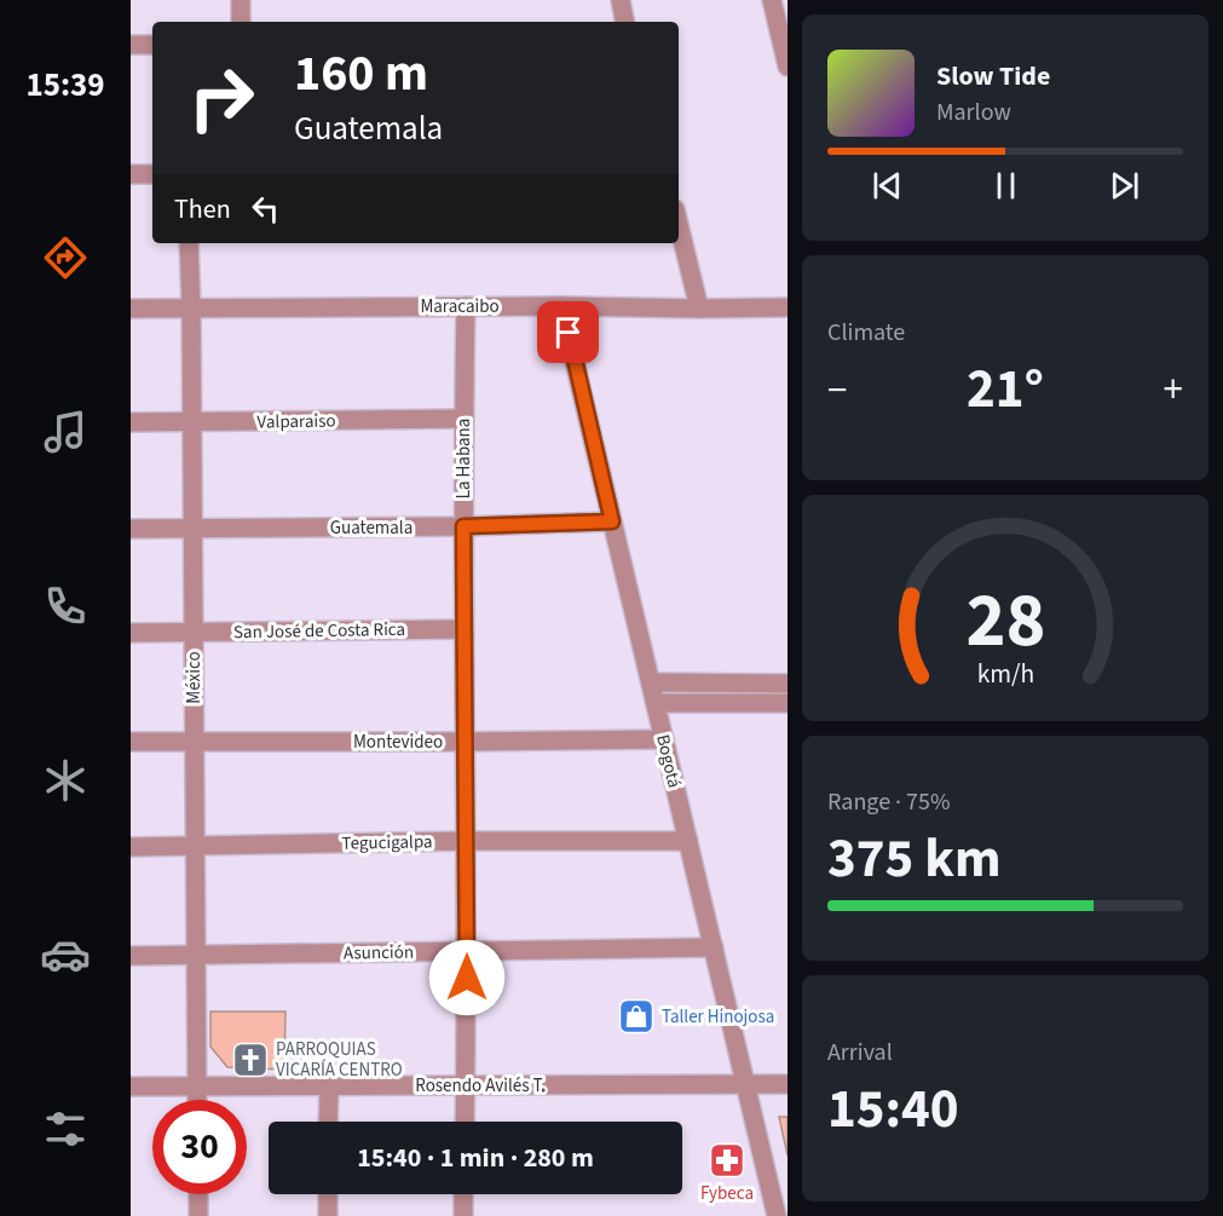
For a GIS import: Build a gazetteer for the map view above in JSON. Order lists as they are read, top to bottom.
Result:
{
  "streets": {
    "street": [
      "Maracaibo",
      "Valparaiso",
      "La Habana",
      "Guatemala",
      "San José de Costa Rica",
      "México",
      "Montevideo",
      "Bogotá",
      "Tegucigalpa",
      "Asunción",
      "Rosendo Avilés T."
    ]
  },
  "crossings": [
    ["Maracaibo", "La Habana"],
    ["Maracaibo", "México"],
    ["Maracaibo", "Bogotá"],
    ["Valparaiso", "La Habana"],
    ["Valparaiso", "México"],
    ["La Habana", "Guatemala"],
    ["La Habana", "San José de Costa Rica"],
    ["La Habana", "Montevideo"],
    ["La Habana", "Tegucigalpa"],
    ["La Habana", "Asunción"],
    ["La Habana", "Rosendo Avilés T."],
    ["Guatemala", "México"],
    ["Guatemala", "Bogotá"],
    ["San José de Costa Rica", "México"],
    ["México", "Montevideo"],
    ["México", "Tegucigalpa"],
    ["México", "Asunción"],
    ["México", "Rosendo Avilés T."],
    ["Montevideo", "Bogotá"],
    ["Bogotá", "Tegucigalpa"],
    ["Bogotá", "Asunción"],
    ["Bogotá", "Rosendo Avilés T."]
  ],
  "places": {
    "shop": ["Taller Hinojosa"],
    "church": ["PARROQUIAS VICARÍA CENTRO"],
    "pharmacy": ["Fybeca"]
  },
  "page": {
    "tabs": "15:39",
    "turn": ["160 m", "Guatemala"],
    "song": ["Slow Tide", "Marlow"],
    "then": "Then",
    "tile": [
      "Climate",
      ["Range · 75%", "375 km"],
      ["Arrival", "15:40"]
    ],
    "heat": ["−", "21°", "+"],
    "limit": "30",
    "trip": "15:40 · 1 min · 280 m",
    "gauge": ["28", "km/h"]
  }
}
